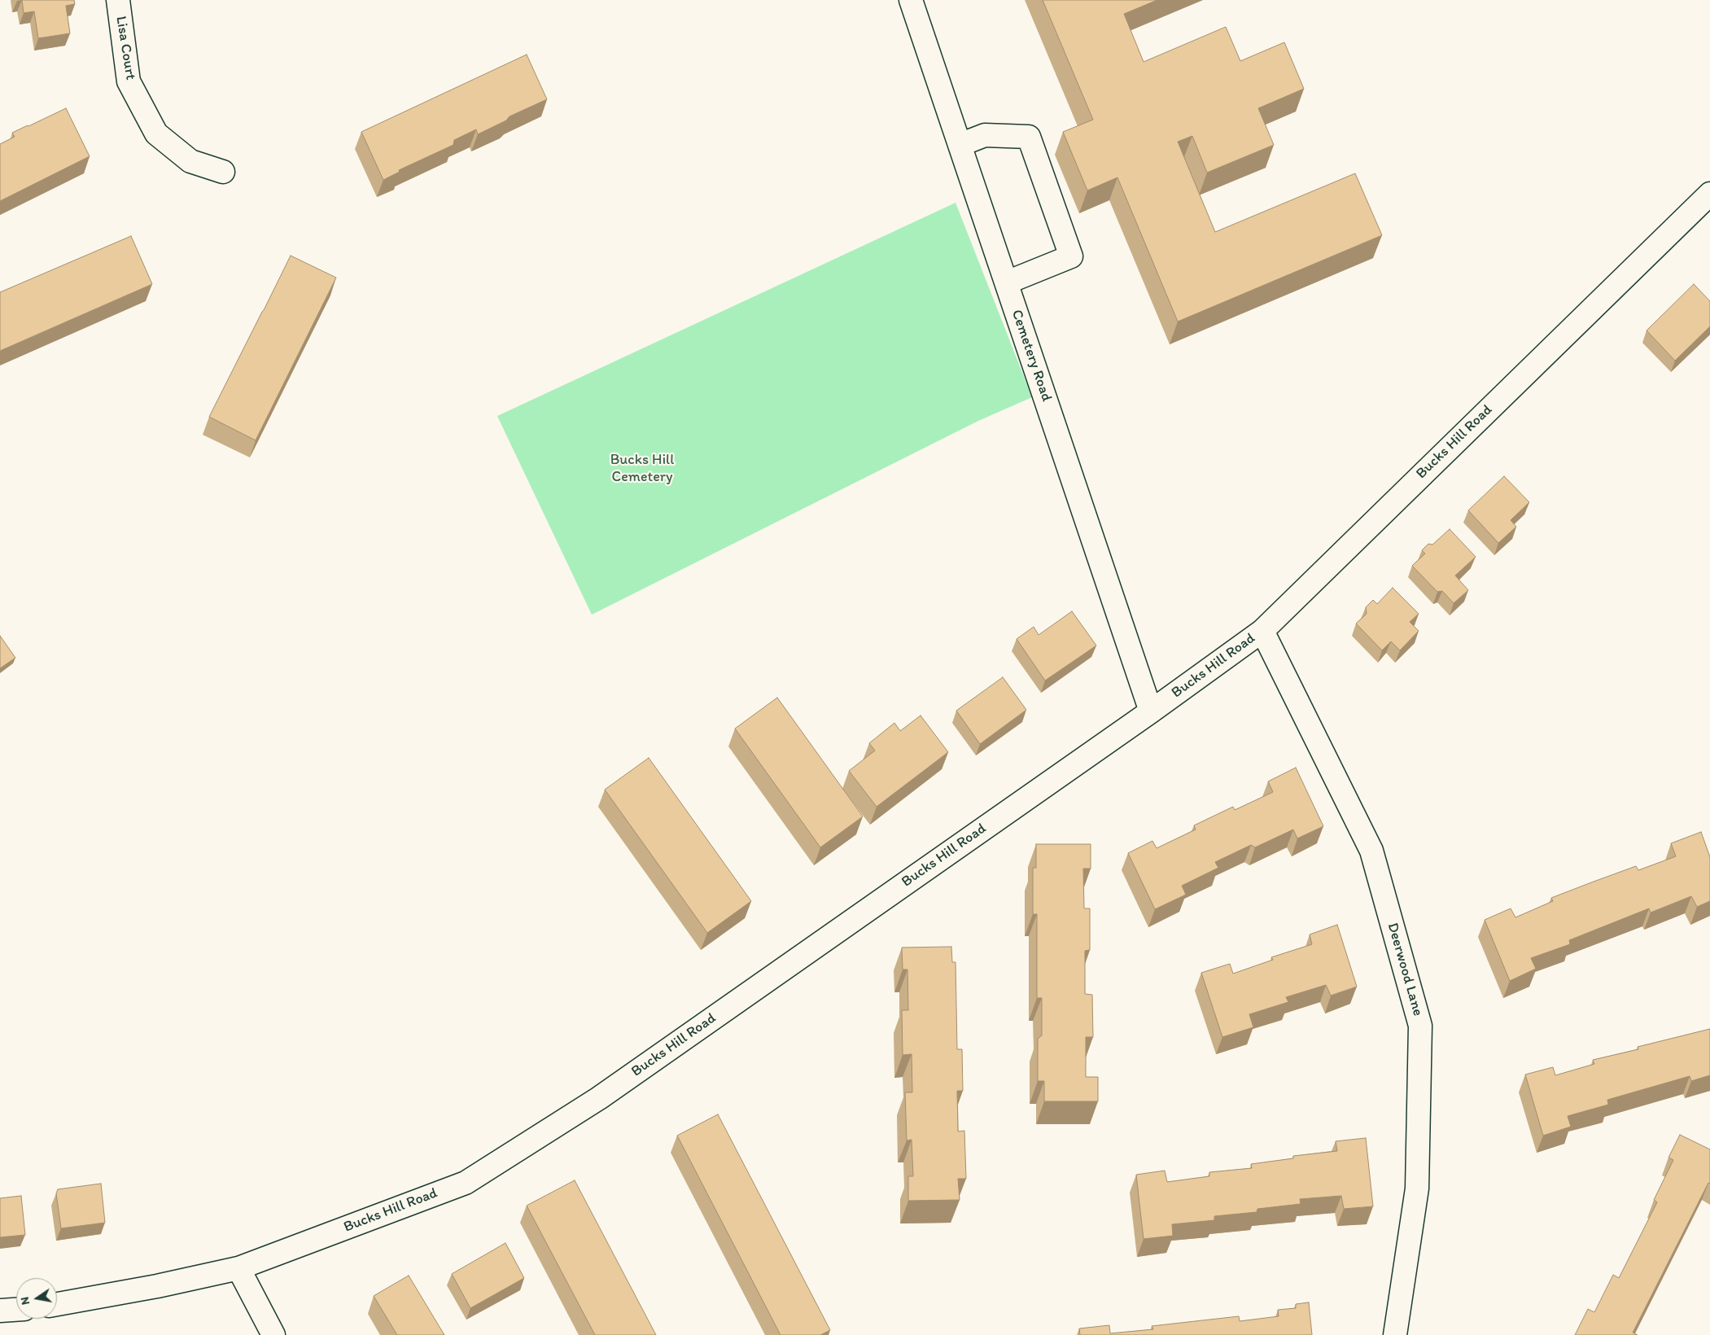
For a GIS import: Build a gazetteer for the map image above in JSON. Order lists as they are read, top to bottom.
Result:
{
  "streets": {
    "street": [
      "Lisa Court",
      "Cemetery Road",
      "Bucks Hill Road",
      "Deerwood Lane"
    ]
  },
  "crossings": [
    ["Cemetery Road", "Bucks Hill Road"],
    ["Bucks Hill Road", "Deerwood Lane"]
  ],
  "parks": ["Bucks Hill Cemetery"],
  "north": "left"
}
